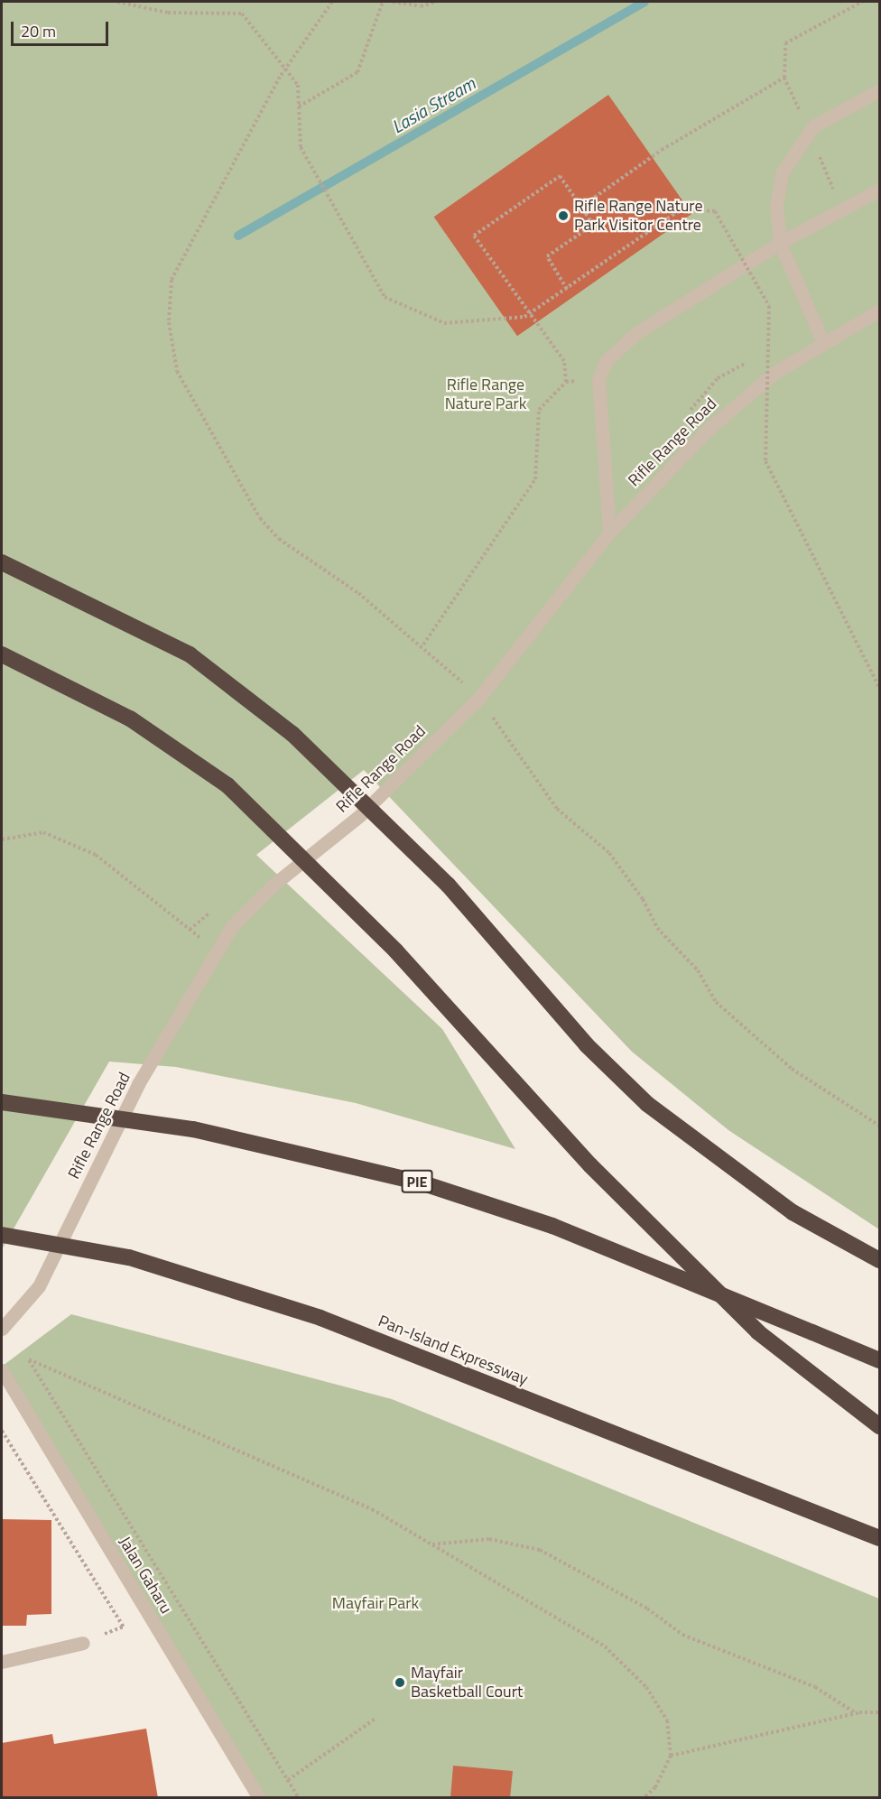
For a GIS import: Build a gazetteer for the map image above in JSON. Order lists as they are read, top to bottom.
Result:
{
  "streets": {
    "highway": ["PIE", "Pan-Island Expressway"],
    "street": ["Rifle Range Road", "Jalan Gaharu"]
  },
  "water": ["Lasia Stream"],
  "parks": ["Rifle Range Nature Park", "Mayfair Park"],
  "places": ["Rifle Range Nature Park Visitor Centre", "Mayfair Basketball Court"],
  "scale_bar": "20 m"
}
